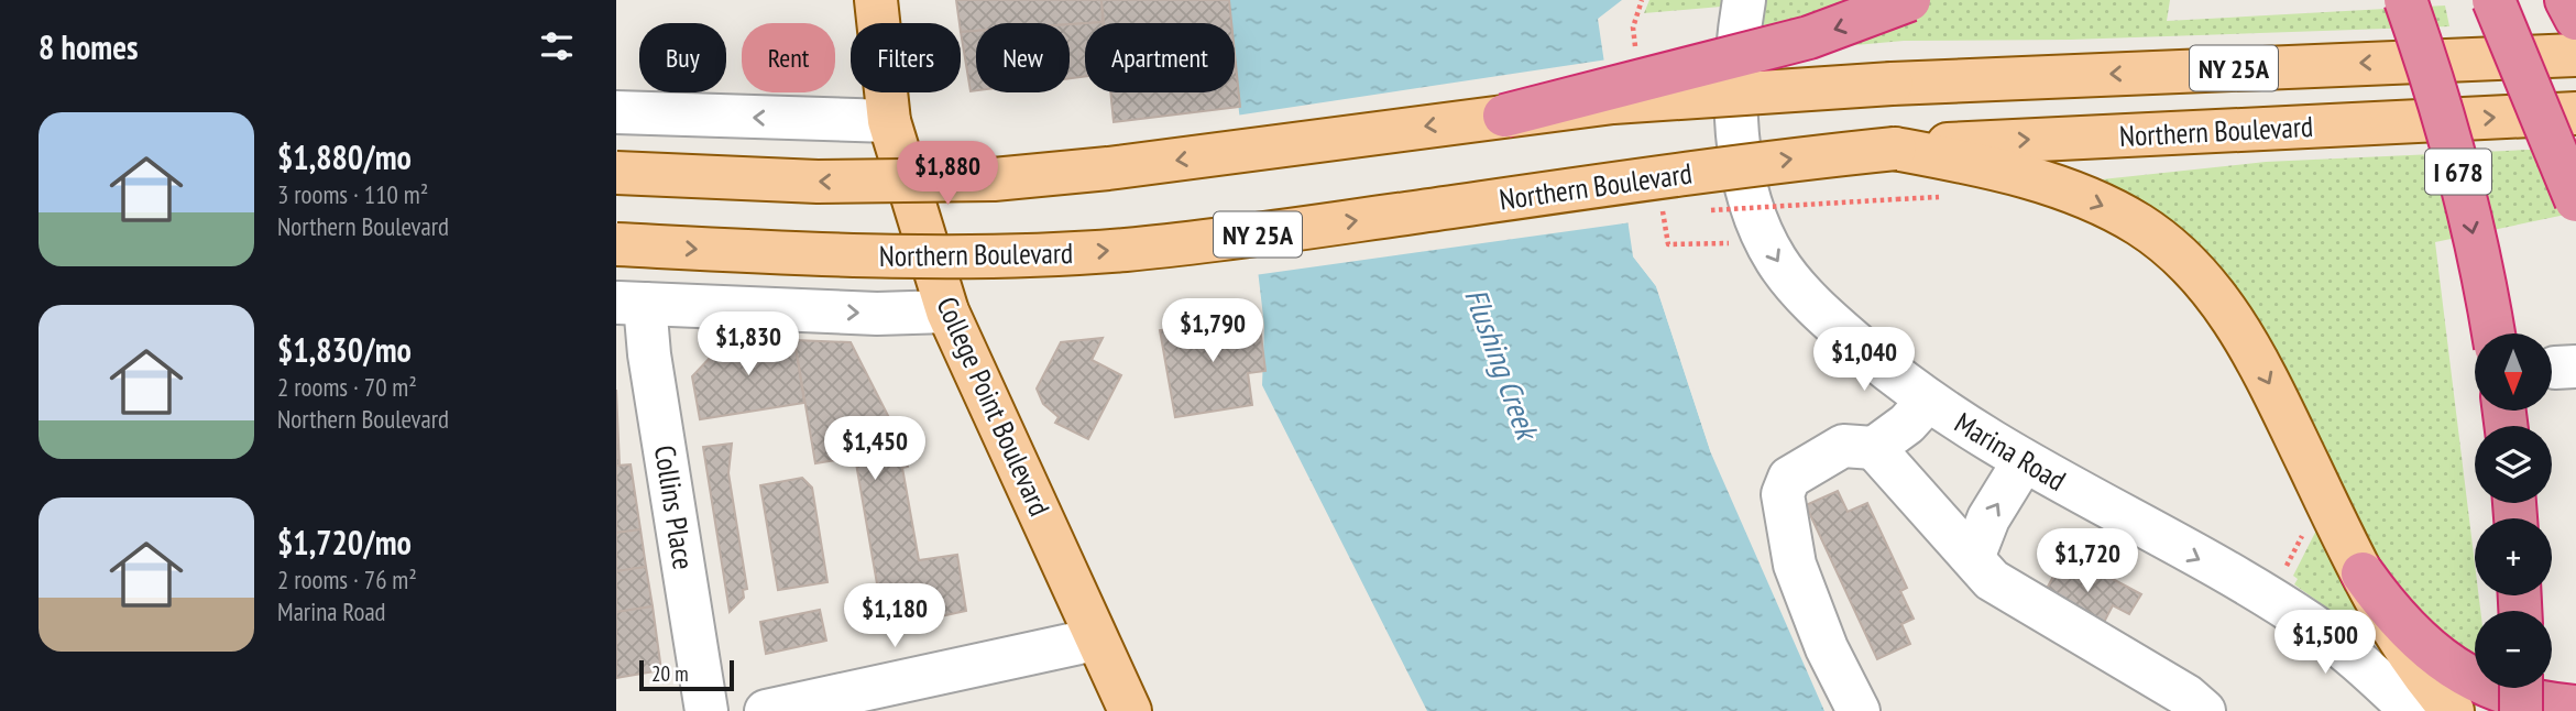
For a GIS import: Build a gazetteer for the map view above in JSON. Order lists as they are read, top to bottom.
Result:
{
  "streets": {
    "highway": ["I 678"],
    "main road": ["NY 25A", "Northern Boulevard", "College Point Boulevard"],
    "street": ["Marina Road", "Collins Place"]
  },
  "crossings": [
    ["Northern Boulevard", "College Point Boulevard"],
    ["Northern Boulevard", "Collins Place"]
  ],
  "water": ["Flushing Creek"],
  "scale_bar": "20 m",
  "north": "bottom",
  "page": {
    "heading": "8 homes",
    "chip": [
      "Buy",
      "Rent",
      "Filters",
      "New",
      "Apartment"
    ],
    "list": [
      {
        "name": "$1,880/mo",
        "note": "3 rooms · 110 m² · Northern Boulevard"
      },
      {
        "name": "$1,830/mo",
        "note": "2 rooms · 70 m² · Northern Boulevard"
      },
      {
        "name": "$1,720/mo",
        "note": "2 rooms · 76 m² · Marina Road"
      }
    ],
    "price": [
      "$1,880",
      "$1,790",
      "$1,830",
      "$1,040",
      "$1,450",
      "$1,720",
      "$1,180",
      "$1,500"
    ],
    "map_buttons": ["+", "−"],
    "scale": "20 m"
  }
}
